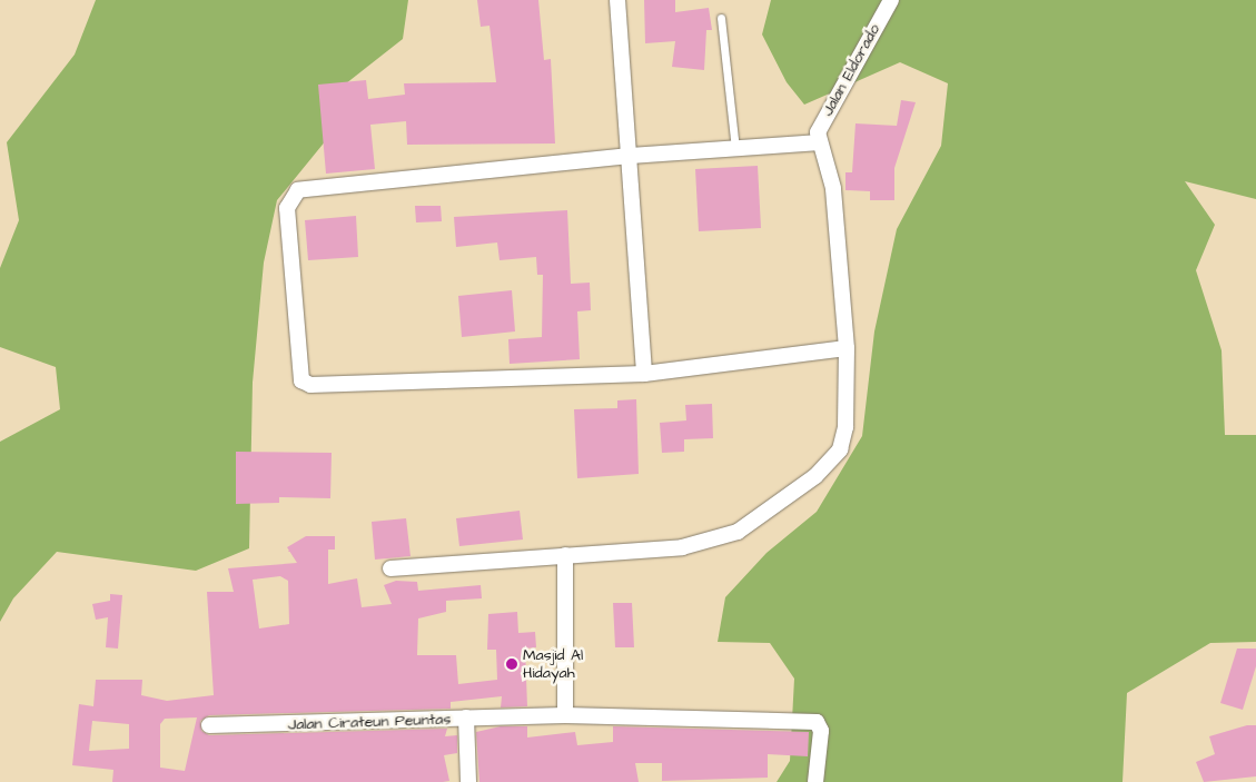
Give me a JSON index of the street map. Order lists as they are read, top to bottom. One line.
{"streets":{"street":["Jalan Eldorado","Jalan Cirateun Peuntas"]},"places":["Masjid Al Hidayah"]}
